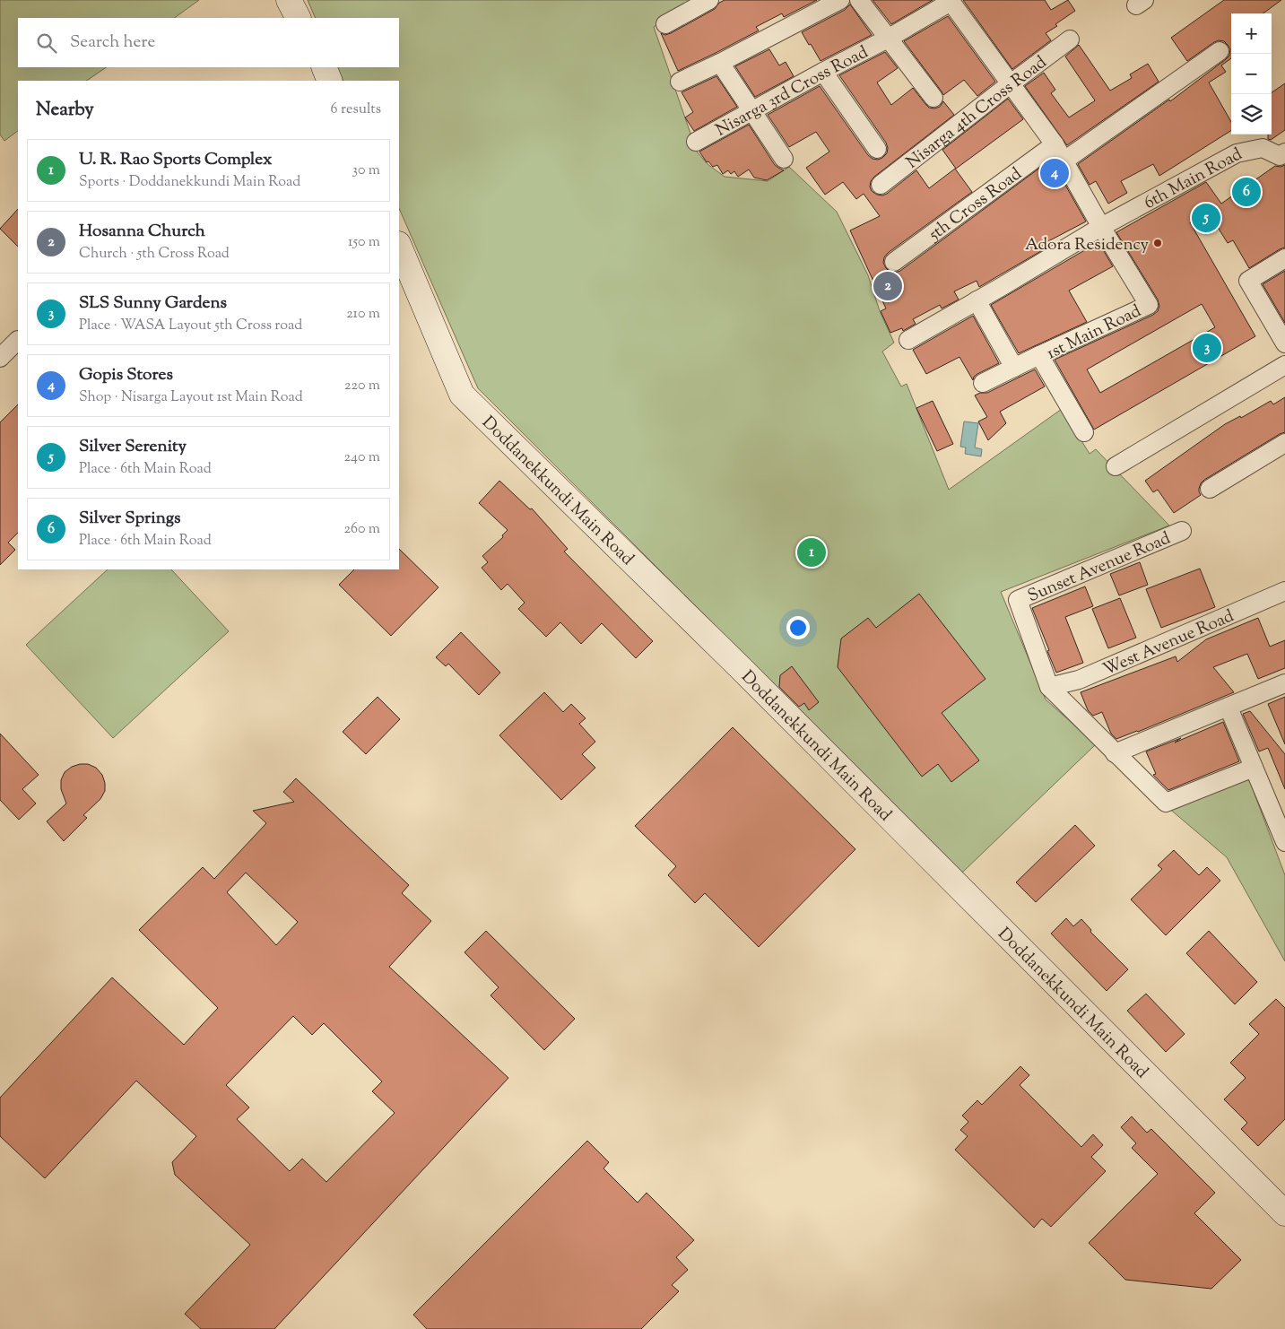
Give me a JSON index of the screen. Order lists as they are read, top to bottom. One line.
{"streets":{"street":["Nisarga 3rd Cross Road","Nisarga 4th Cross Road","6th Main Road","5th Cross Road","1st Main Road","Doddanekkundi Main Road","Sunset Avenue Road","West Avenue Road"]},"crossings":[["6th Main Road","1st Main Road"],["Sunset Avenue Road","West Avenue Road"]],"places":["Adora Residency"],"page":{"map_buttons":["+","−"],"search":"Search here","heading":["Nearby","6 results"],"list":[{"mark":"1","name":"U. R. Rao Sports Complex","note":"Sports · Doddanekkundi Main Road","value":"30 m"},{"mark":"2","name":"Hosanna Church","note":"Church · 5th Cross Road","value":"150 m"},{"mark":"3","name":"SLS Sunny Gardens","note":"Place · WASA Layout 5th Cross road","value":"210 m"},{"mark":"4","name":"Gopis Stores","note":"Shop · Nisarga Layout 1st Main Road","value":"220 m"},{"mark":"5","name":"Silver Serenity","note":"Place · 6th Main Road","value":"240 m"},{"mark":"6","name":"Silver Springs","note":"Place · 6th Main Road","value":"260 m"}],"pins":["4","6","5","2","3","1"]}}
